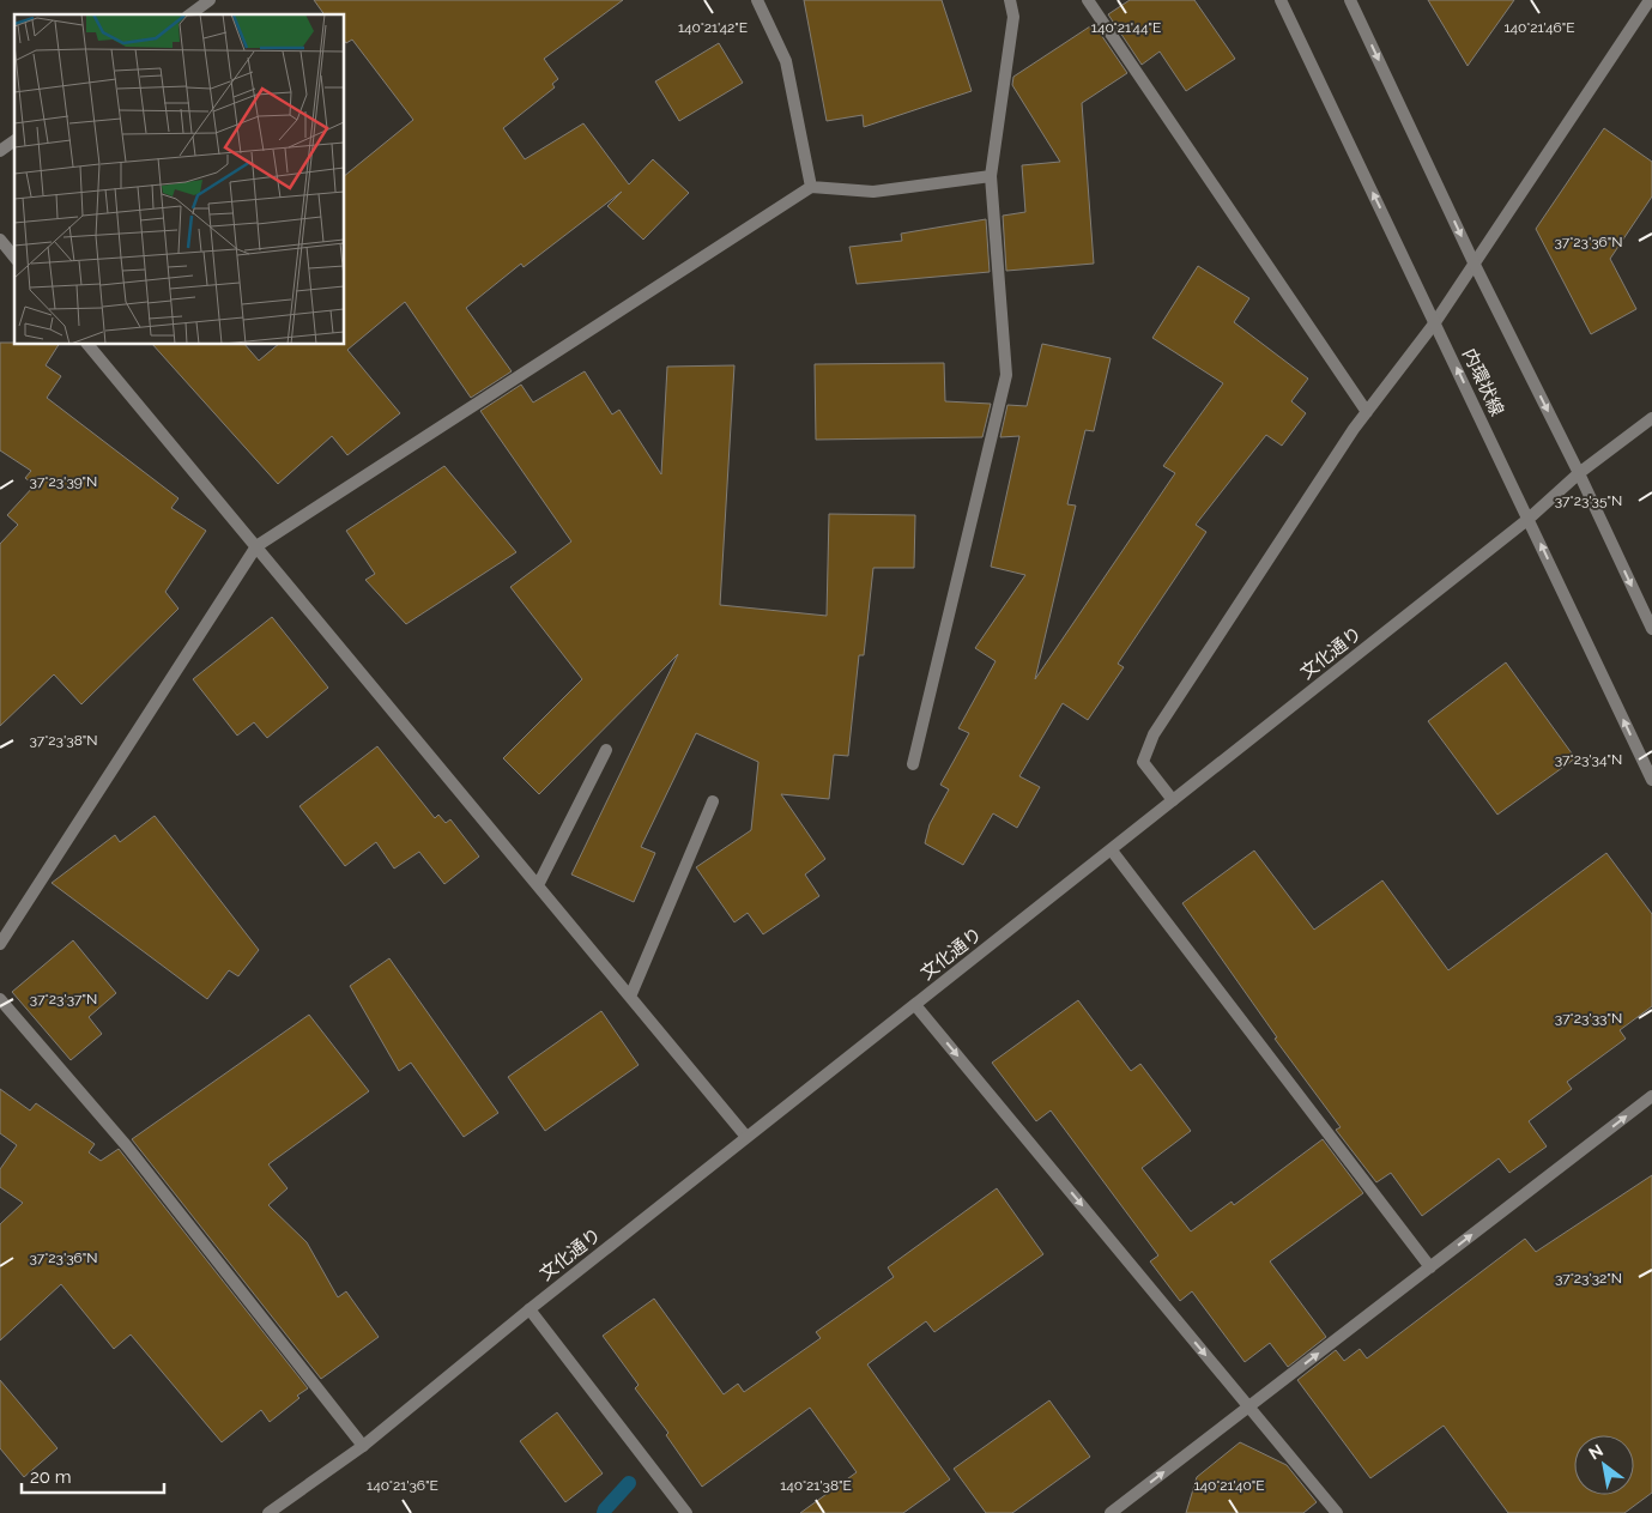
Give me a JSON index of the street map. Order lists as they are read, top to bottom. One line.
{"streets":{"street":["内環状線","文化通り"]},"crossings":[["内環状線","文化通り"]],"scale_bar":"20 m","north":"top left","coordinates":["140°21'42\"E","140°21'44\"E","140°21'46\"E","37°23'36\"N","37°23'39\"N","37°23'35\"N","37°23'38\"N","37°23'34\"N","37°23'37\"N","37°23'33\"N","37°23'32\"N","140°21'36\"E","140°21'38\"E","140°21'40\"E"]}
